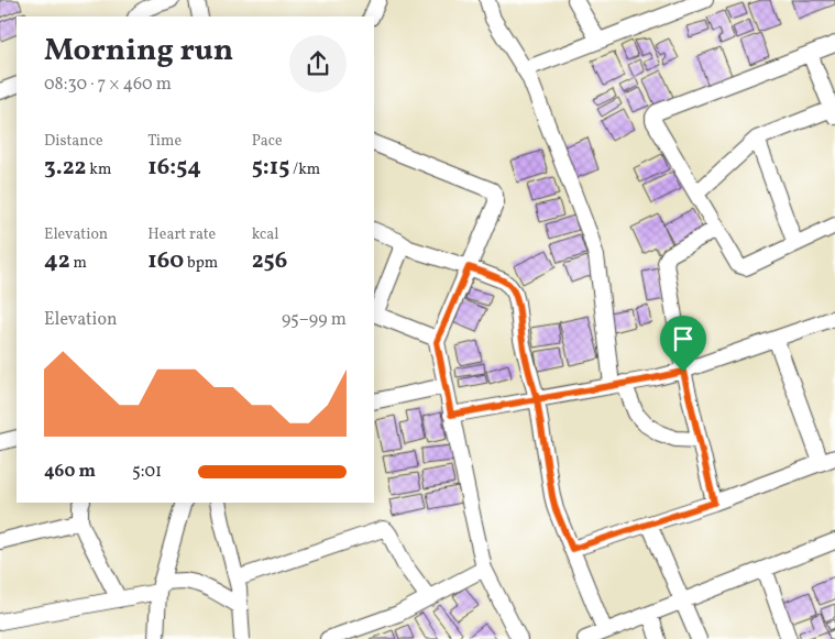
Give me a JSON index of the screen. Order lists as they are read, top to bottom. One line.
{"page":{"heading":["Morning run","08:30 · 7 × 460 m"],"stats":[["Distance","3.22 km"],["Time","16:54"],["Pace","5:15 /km"],["Elevation","42 m"],["Heart rate","160 bpm"],["kcal","256"]],"chart":["Elevation","95–99 m"],"list":[{"name":"460 m","note":"5:01"}]}}
